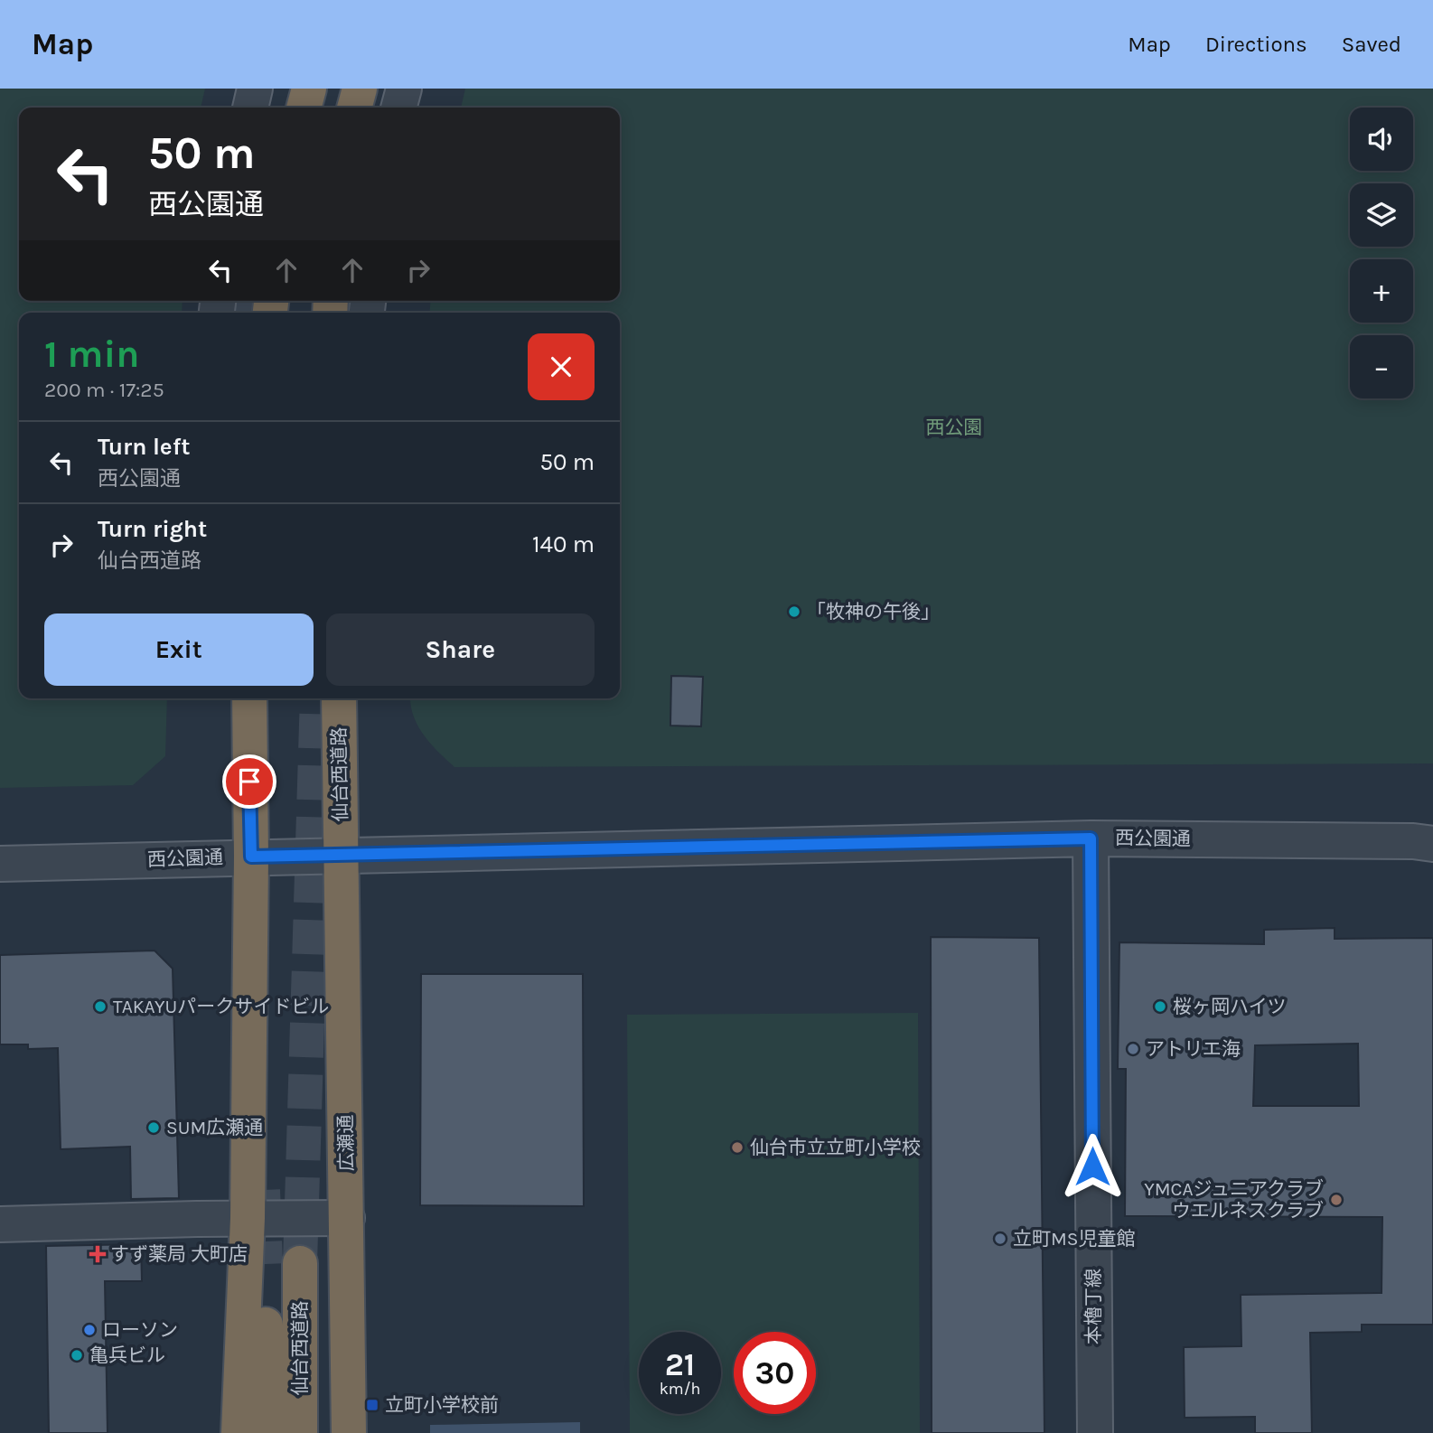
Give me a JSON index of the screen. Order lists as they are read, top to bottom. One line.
{"streets":{"highway":["仙台西道路","広瀬通"],"street":["西公園通","本櫓丁線"]},"crossings":[["仙台西道路","西公園通"],["仙台西道路","広瀬通"],["西公園通","広瀬通"],["西公園通","本櫓丁線"]],"parks":["西公園"],"places":{"other":["「牧神の午後」","TAKAYUパークサイドビル","桜ヶ岡ハイツ","アトリエ海","SUM広瀬通","仙台市立立町小学校","YMCAジュニアクラブ ウエルネスクラブ","立町MS児童館","ローソン","亀兵ビル"],"health":["すず薬局 大町店"],"transit":["立町小学校前"]},"page":{"header":"Map","nav":["Map","Directions","Saved"],"map_buttons":["+","−"],"turn":["50 m","西公園通"],"heading":["1 min","200 m · 17:25"],"list":[{"name":"Turn left","note":"西公園通","value":"50 m"},{"name":"Turn right","note":"仙台西道路","value":"140 m"}],"buttons":["Exit","Share"],"speed":"21 km/h","limit":"30"}}
